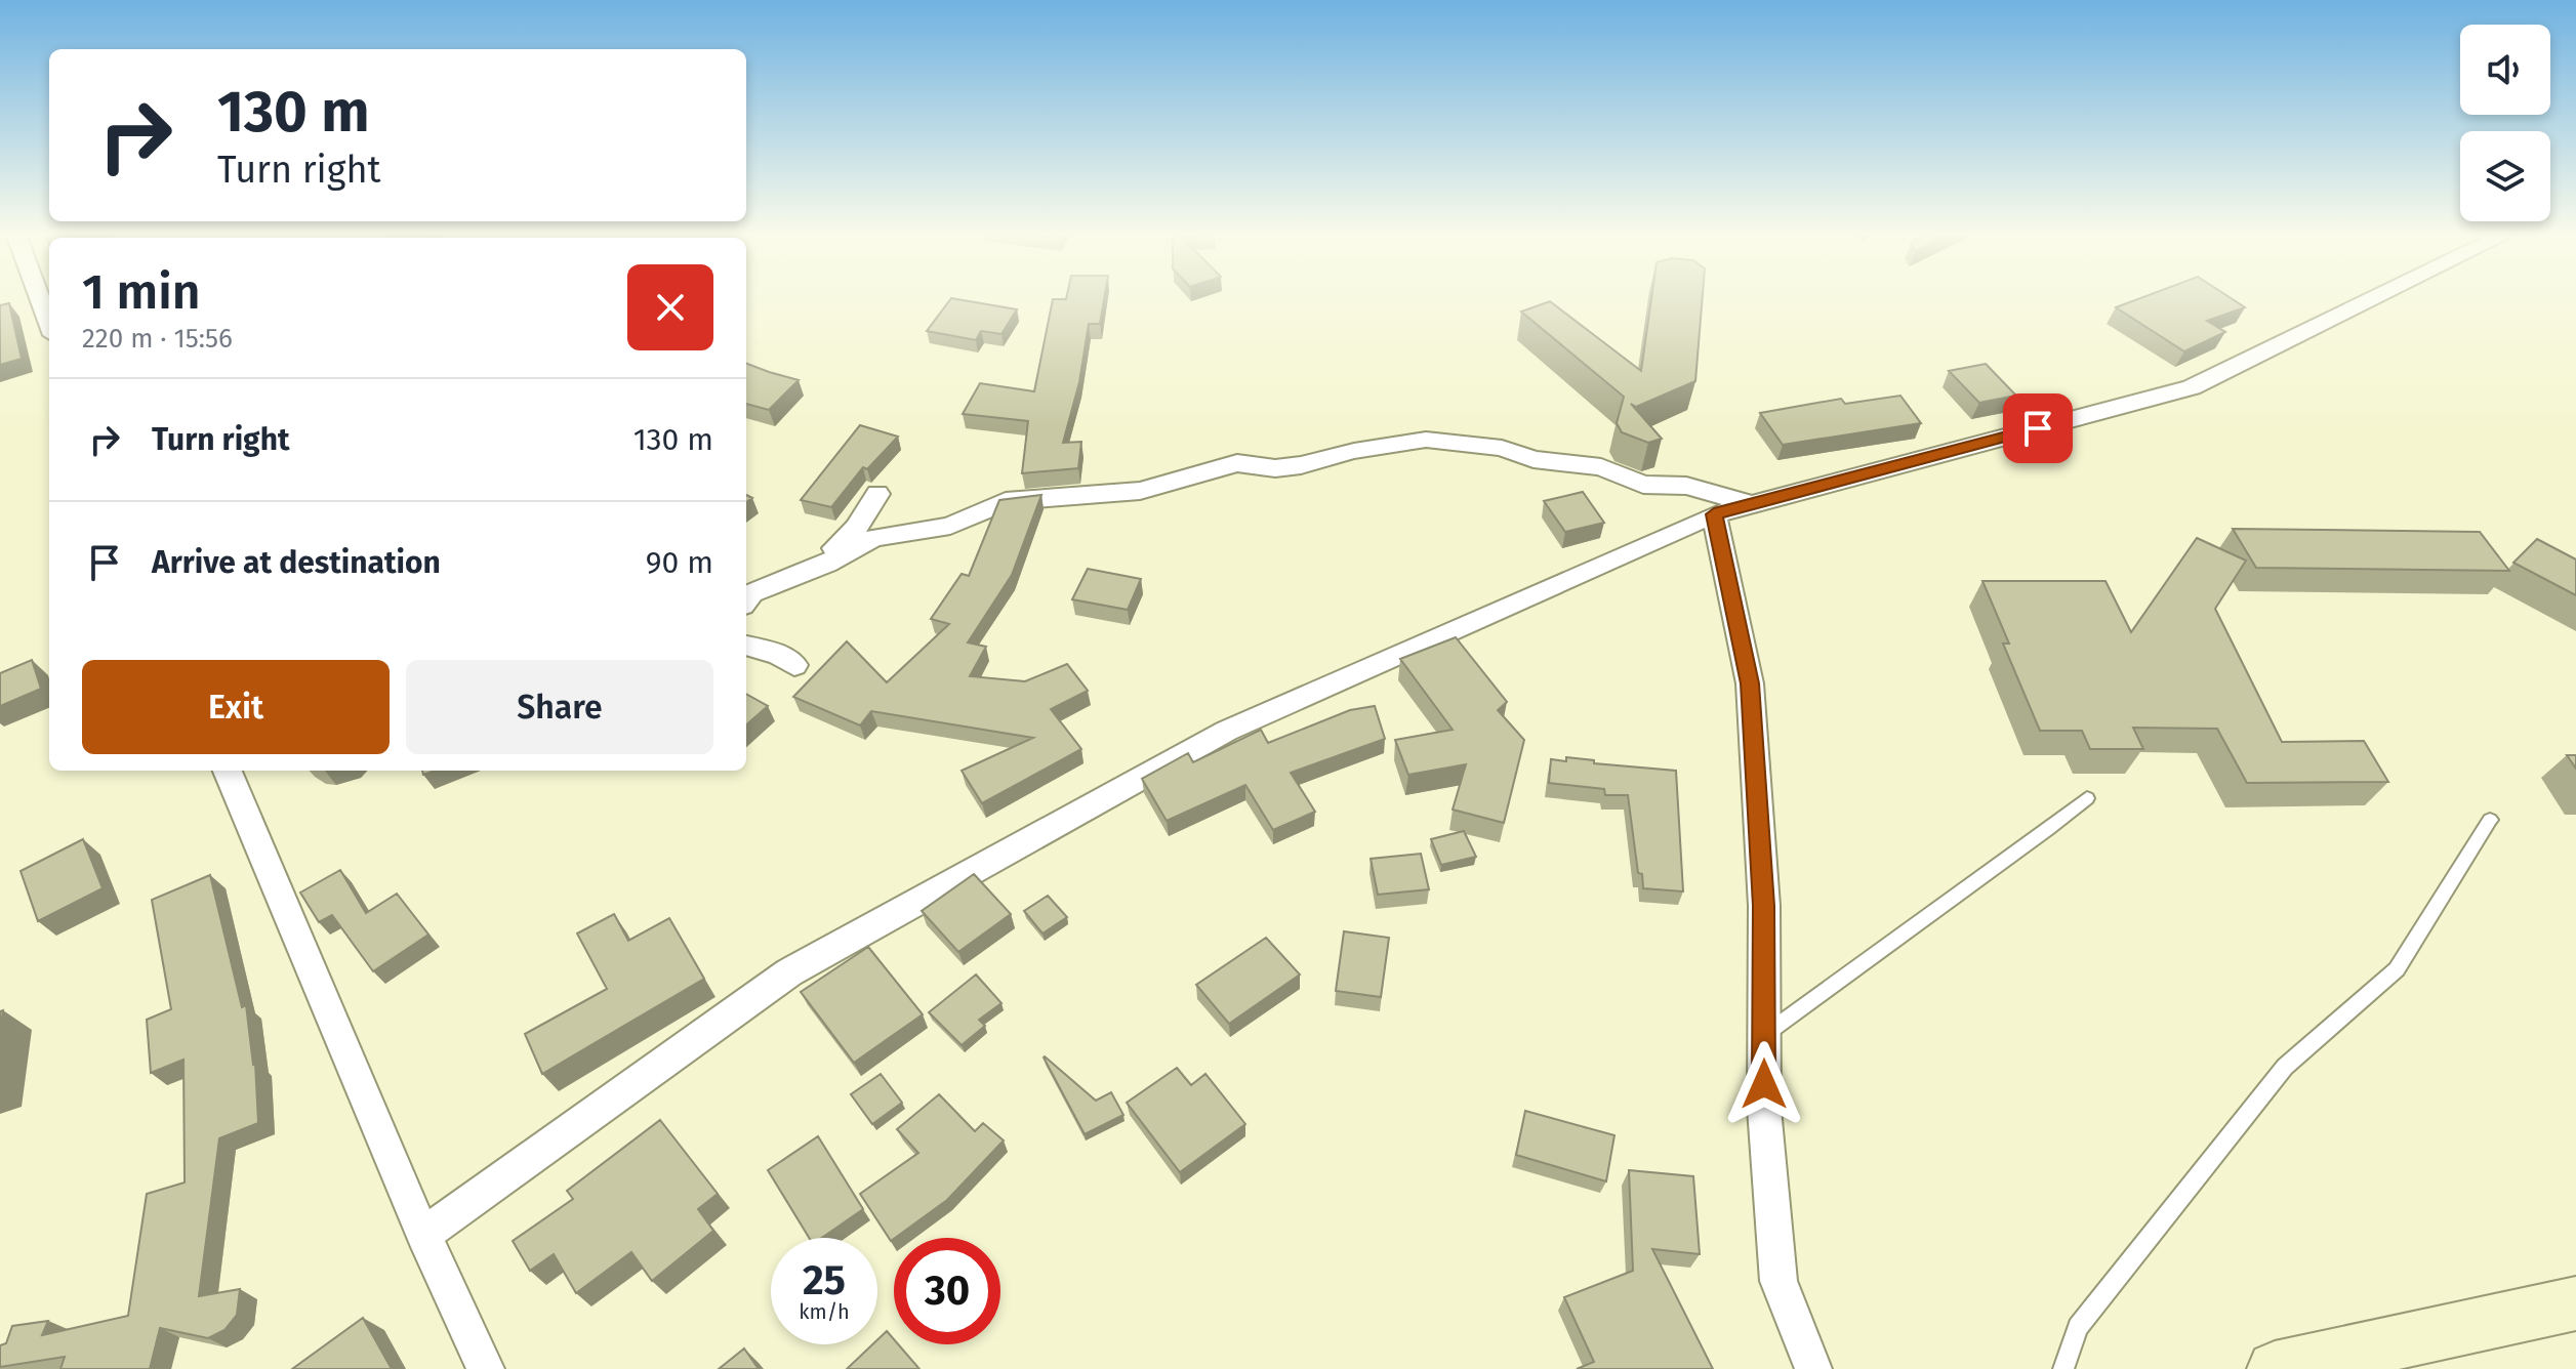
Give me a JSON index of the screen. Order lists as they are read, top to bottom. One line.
{"page":{"turn":["130 m","Turn right"],"heading":["1 min","220 m · 15:56"],"list":[{"name":"Turn right","value":"130 m"},{"name":"Arrive at destination","value":"90 m"}],"buttons":["Exit","Share"],"speed":"25 km/h","limit":"30"}}
